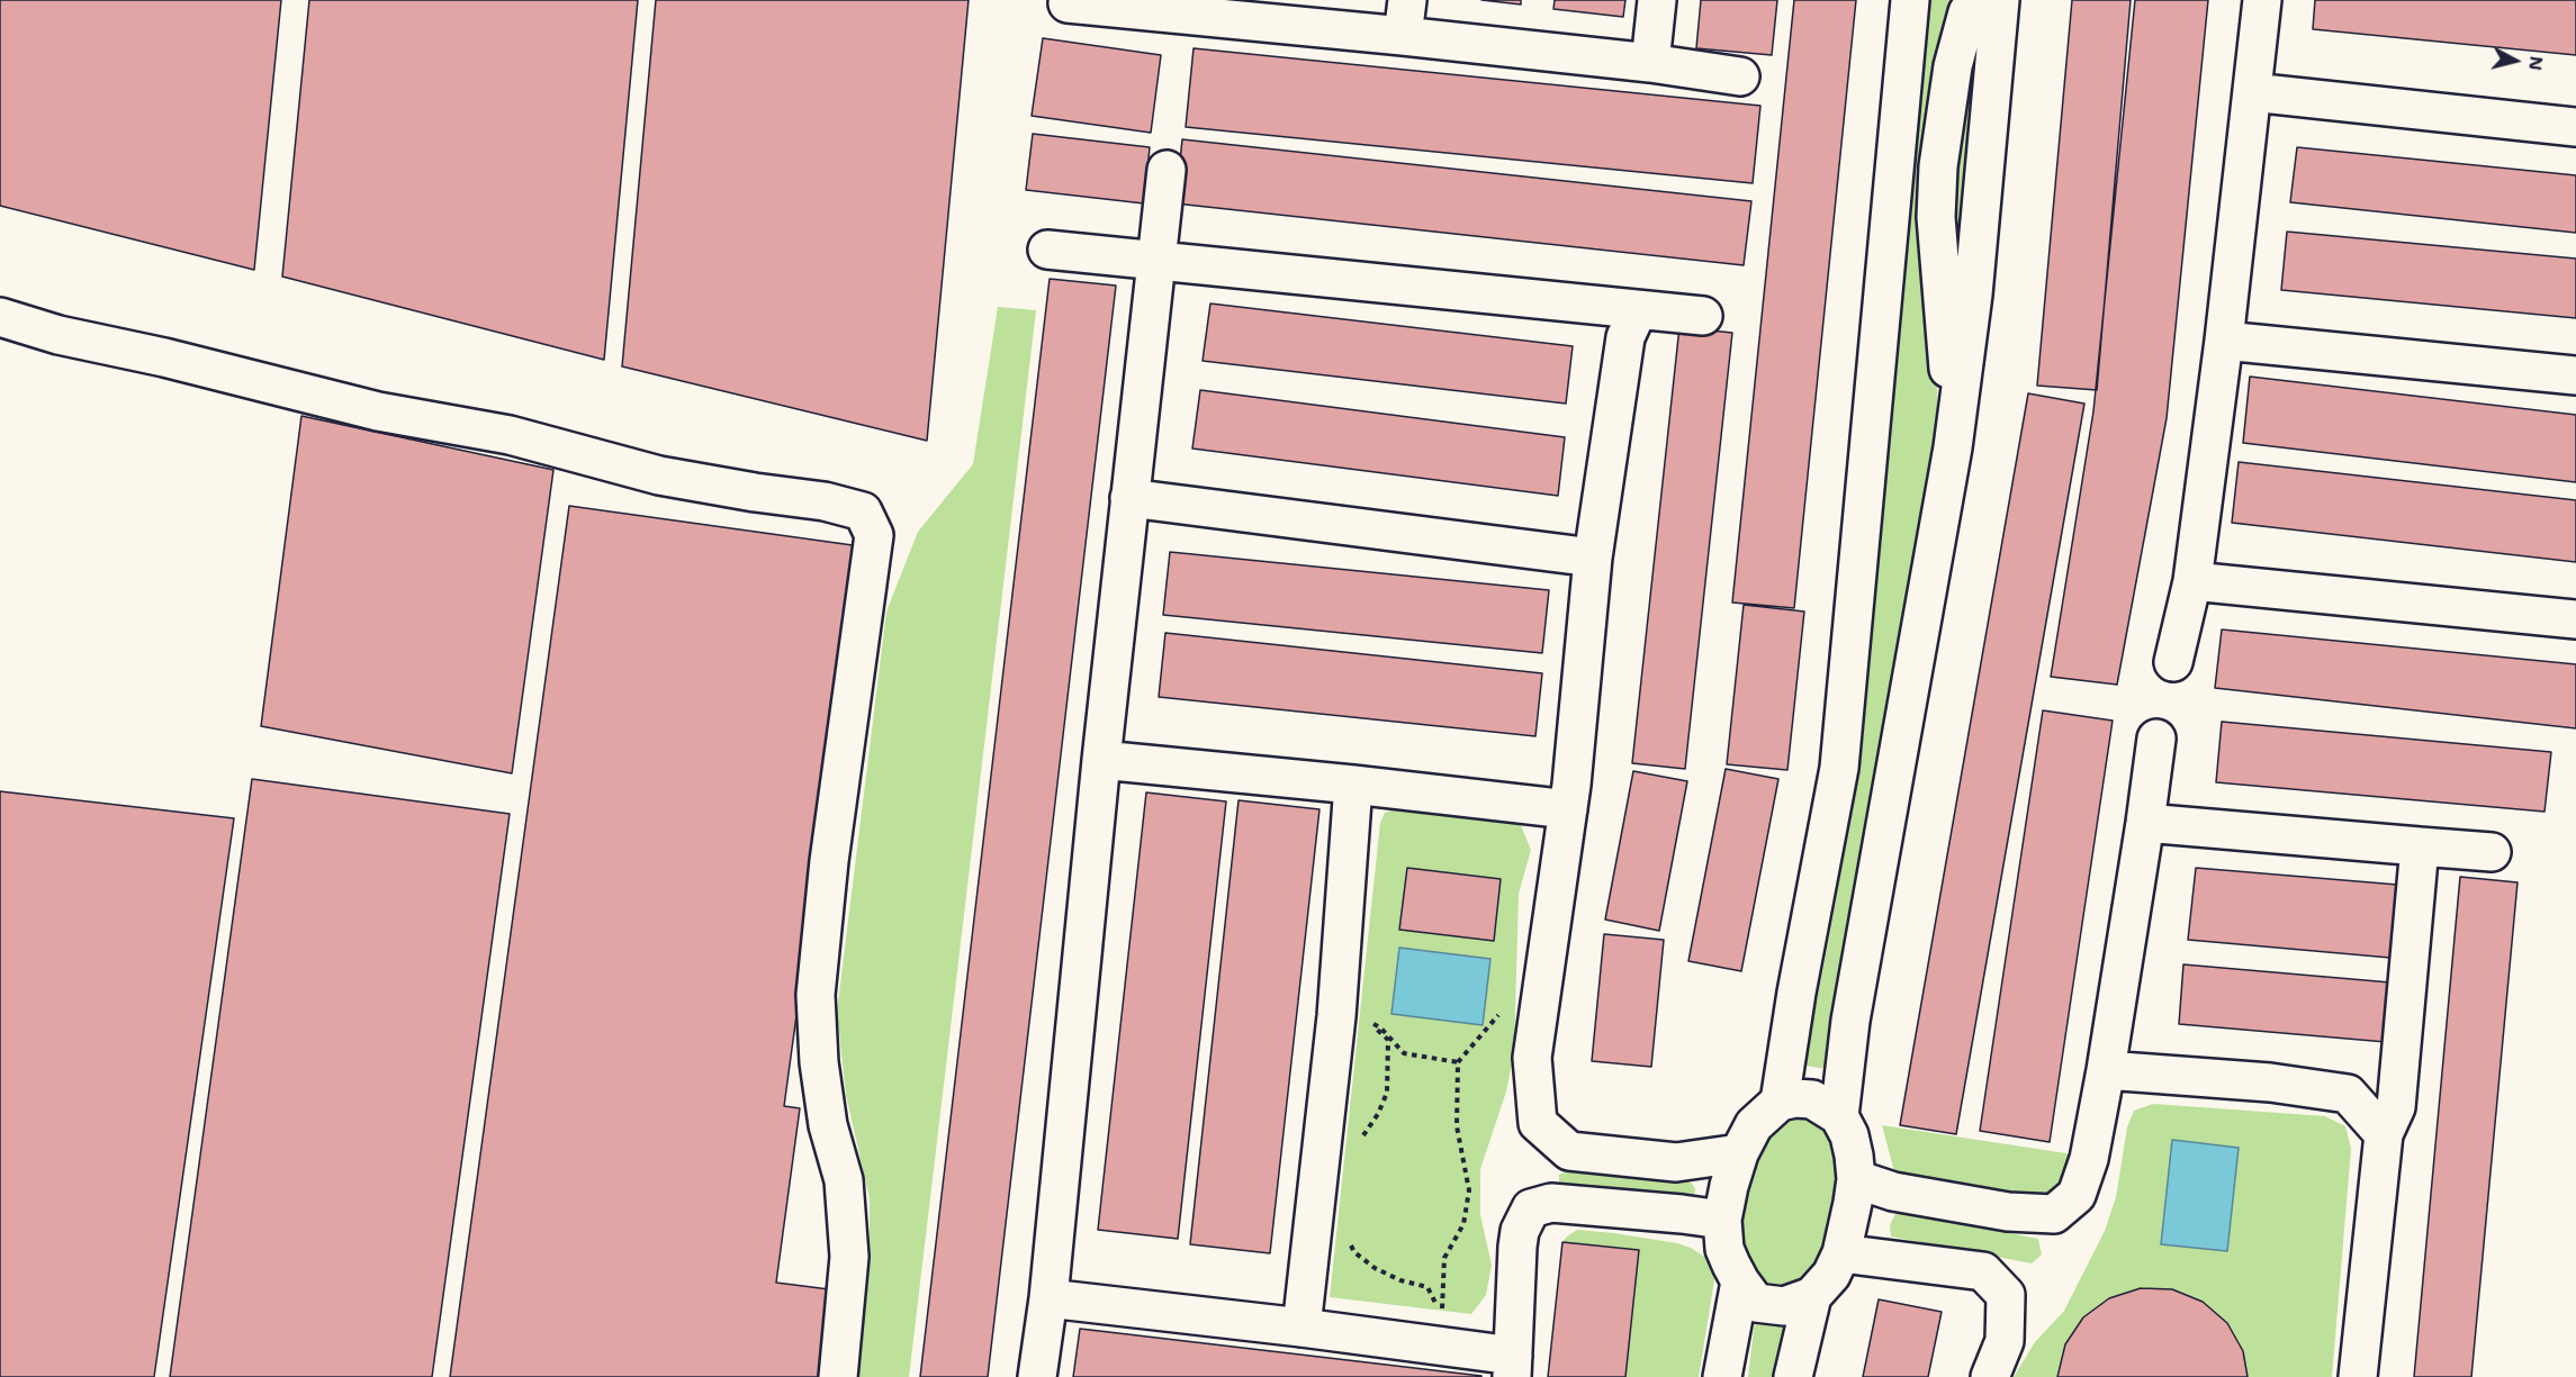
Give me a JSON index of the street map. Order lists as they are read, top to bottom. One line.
{"north":"right"}
